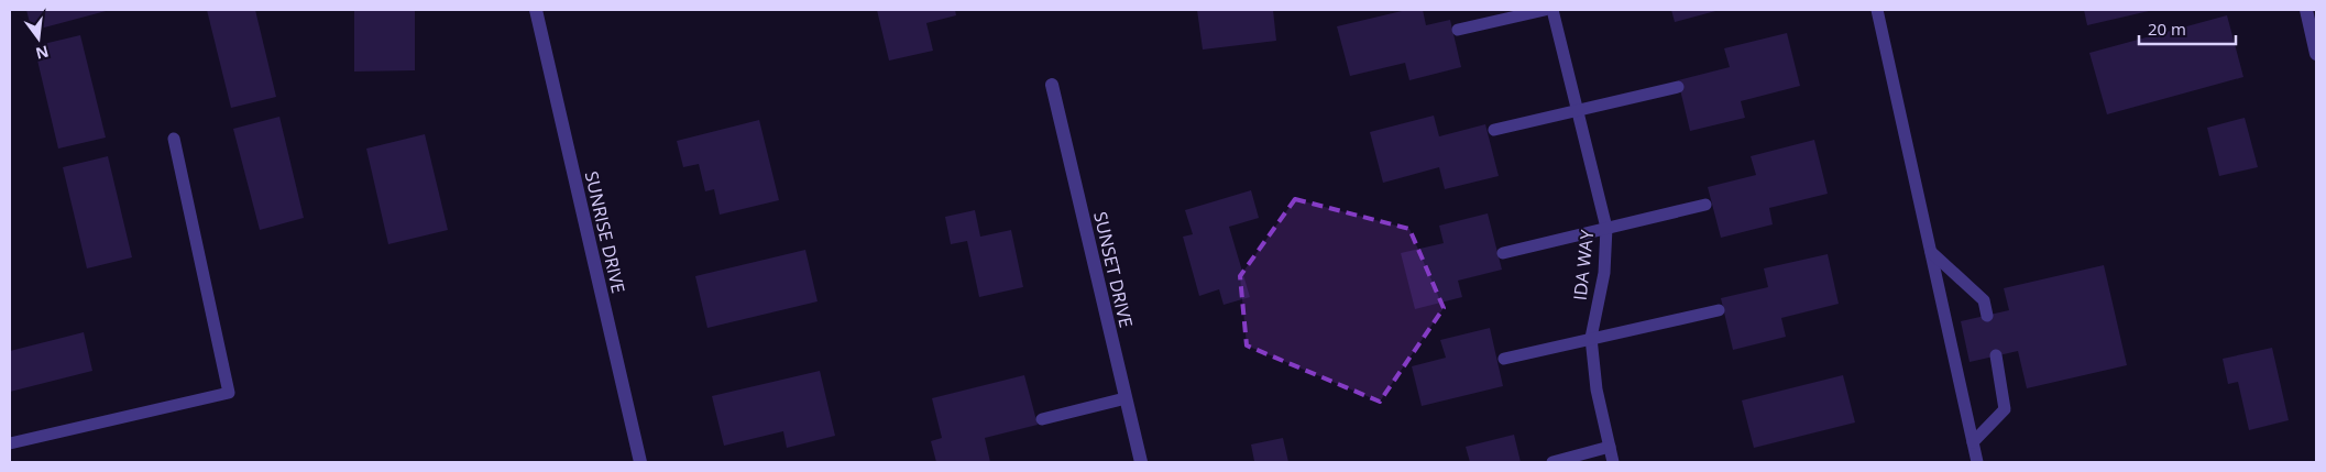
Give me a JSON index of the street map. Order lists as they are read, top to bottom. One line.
{"streets":{"street":["SUNRISE DRIVE","SUNSET DRIVE"],"lane":["IDA WAY"]},"scale_bar":"20 m","north":"bottom"}
